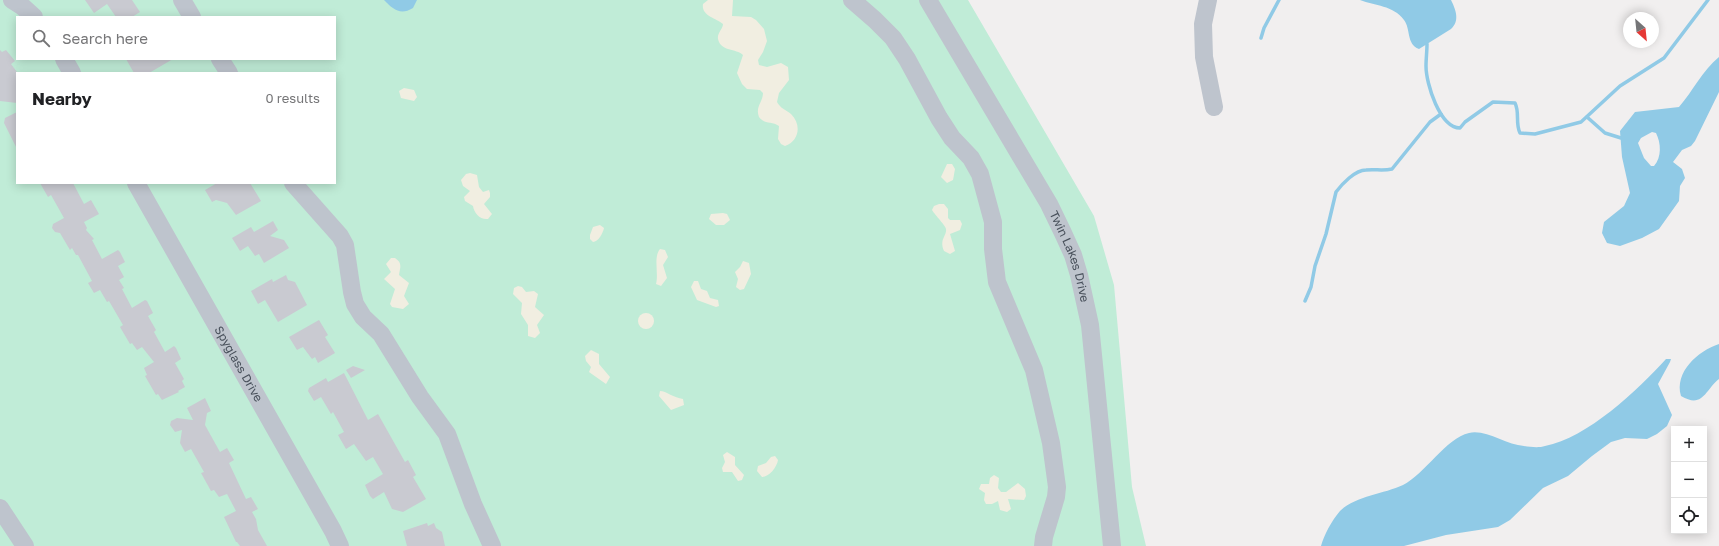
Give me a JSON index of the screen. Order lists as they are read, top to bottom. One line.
{"streets":{"street":["Twin Lakes Drive","Spyglass Drive"]},"north":"bottom right","page":{"search":"Search here","heading":["Nearby","0 results"],"map_buttons":["+","−"]}}
